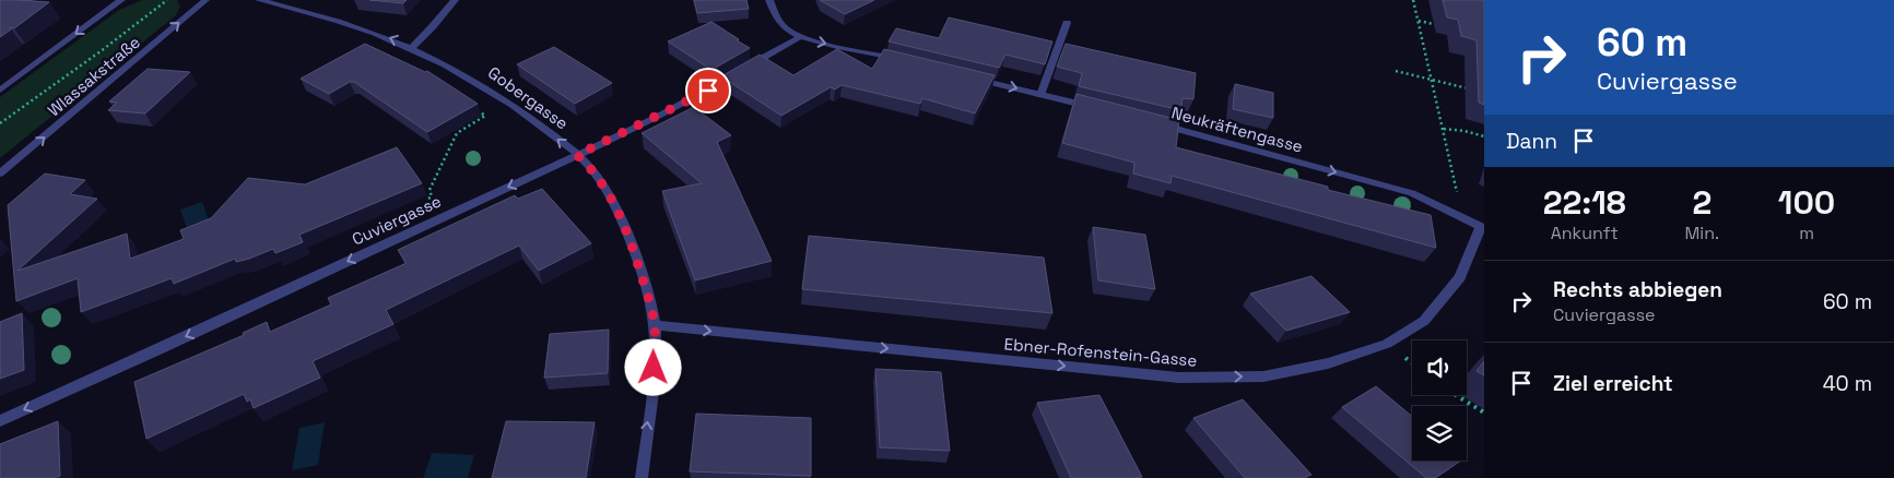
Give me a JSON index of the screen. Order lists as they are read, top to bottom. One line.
{"streets":{"street":["Wlassakstraße","Gobergasse","Neukräftengasse","Cuviergasse","Ebner-Rofenstein-Gasse"]},"crossings":[["Gobergasse","Cuviergasse"],["Gobergasse","Ebner-Rofenstein-Gasse"],["Neukräftengasse","Ebner-Rofenstein-Gasse"]],"one_way":["Gobergasse","Neukräftengasse","Cuviergasse","Ebner-Rofenstein-Gasse"],"page":{"turn":["60 m","Cuviergasse"],"then":"Dann","eta":["22:18","Ankunft","2","Min.","100","m"],"list":[{"name":"Rechts abbiegen","note":"Cuviergasse","value":"60 m"},{"name":"Ziel erreicht","value":"40 m"}]}}
